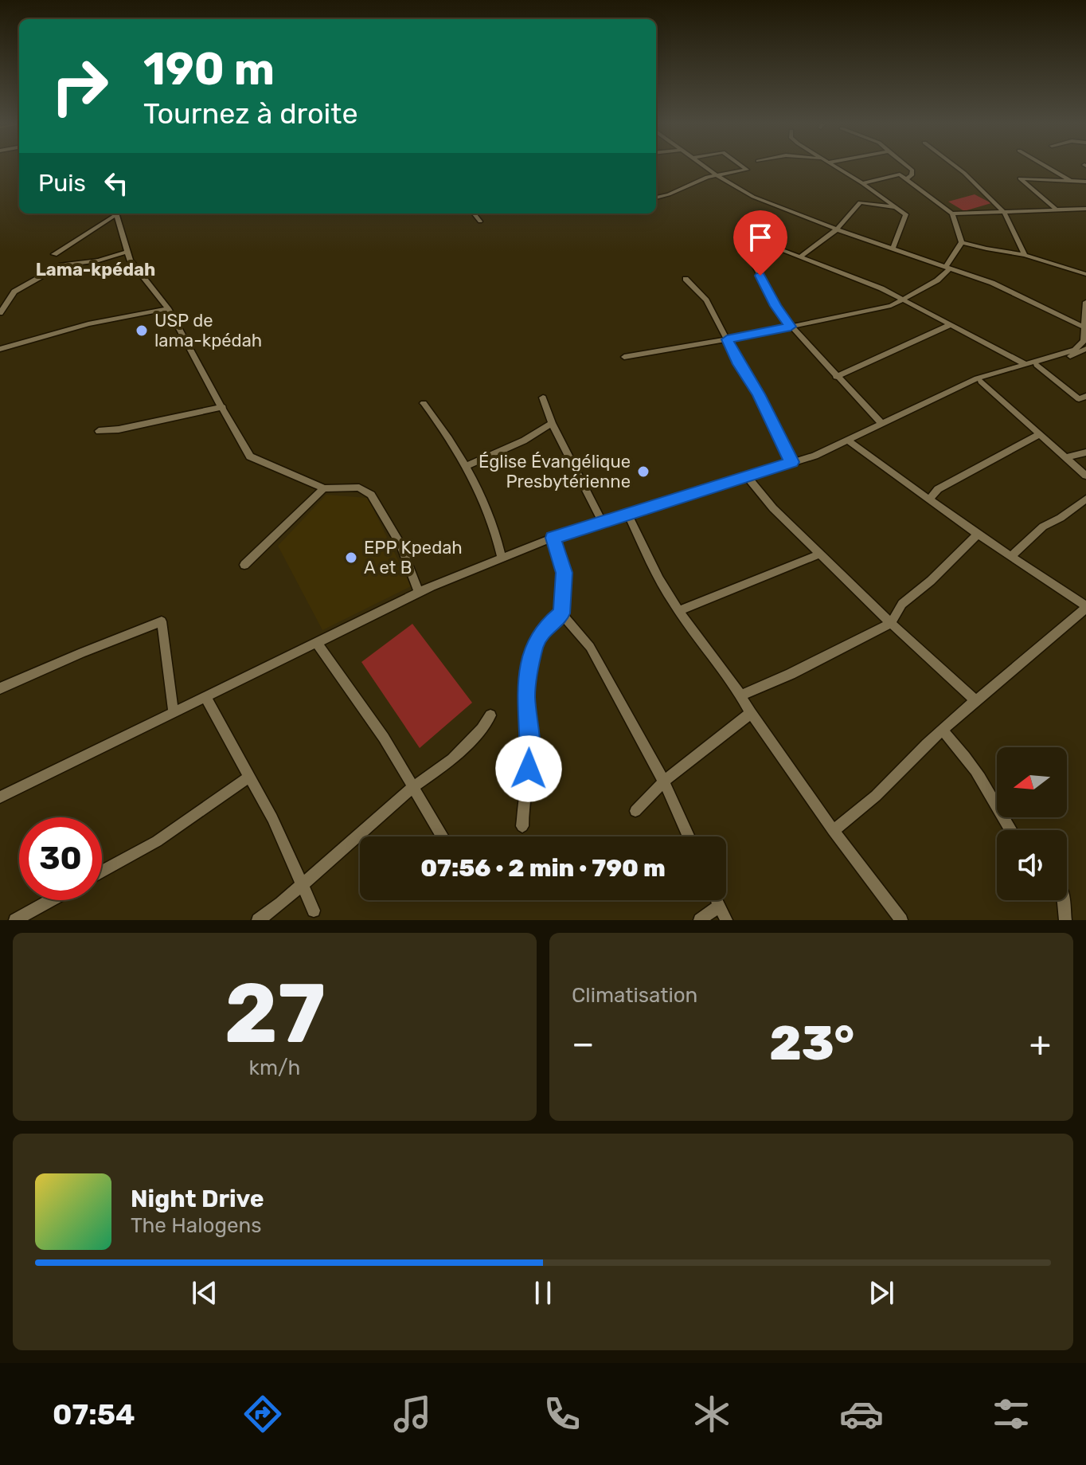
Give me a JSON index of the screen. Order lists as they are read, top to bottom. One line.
{"districts":["Lama-kpédah"],"places":["USP de lama-kpédah","Église Évangélique Presbytérienne","EPP Kpedah A et B"],"north":"left","page":{"turn":["190 m","Tournez à droite"],"then":"Puis","limit":"30","trip":"07:56 · 2 min · 790 m","tile":[["27","km/h"],"Climatisation"],"heat":["−","23°","+"],"song":["Night Drive","The Halogens"],"tabs":"07:54"}}
